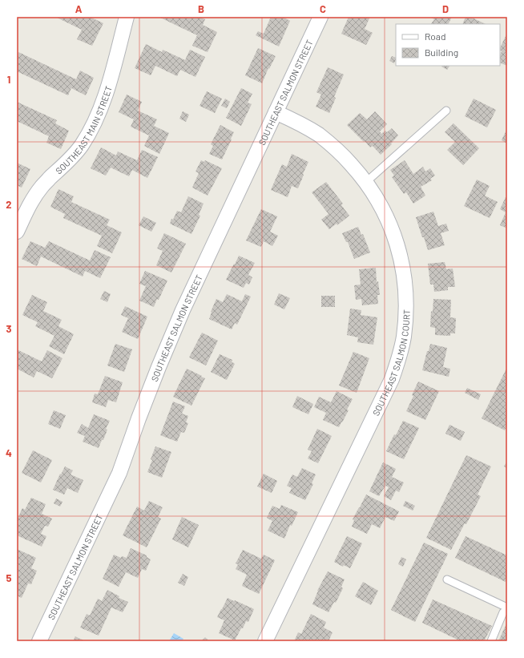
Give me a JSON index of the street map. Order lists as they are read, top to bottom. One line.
{"streets":{"street":["SOUTHEAST SALMON STREET","SOUTHEAST MAIN STREET","SOUTHEAST SALMON COURT"]},"crossings":[["SOUTHEAST SALMON STREET","SOUTHEAST SALMON COURT"]],"legend":["Road","Building"],"grid":{"columns":["A","B","C","D"],"rows":["1","2","3","4","5"]}}
